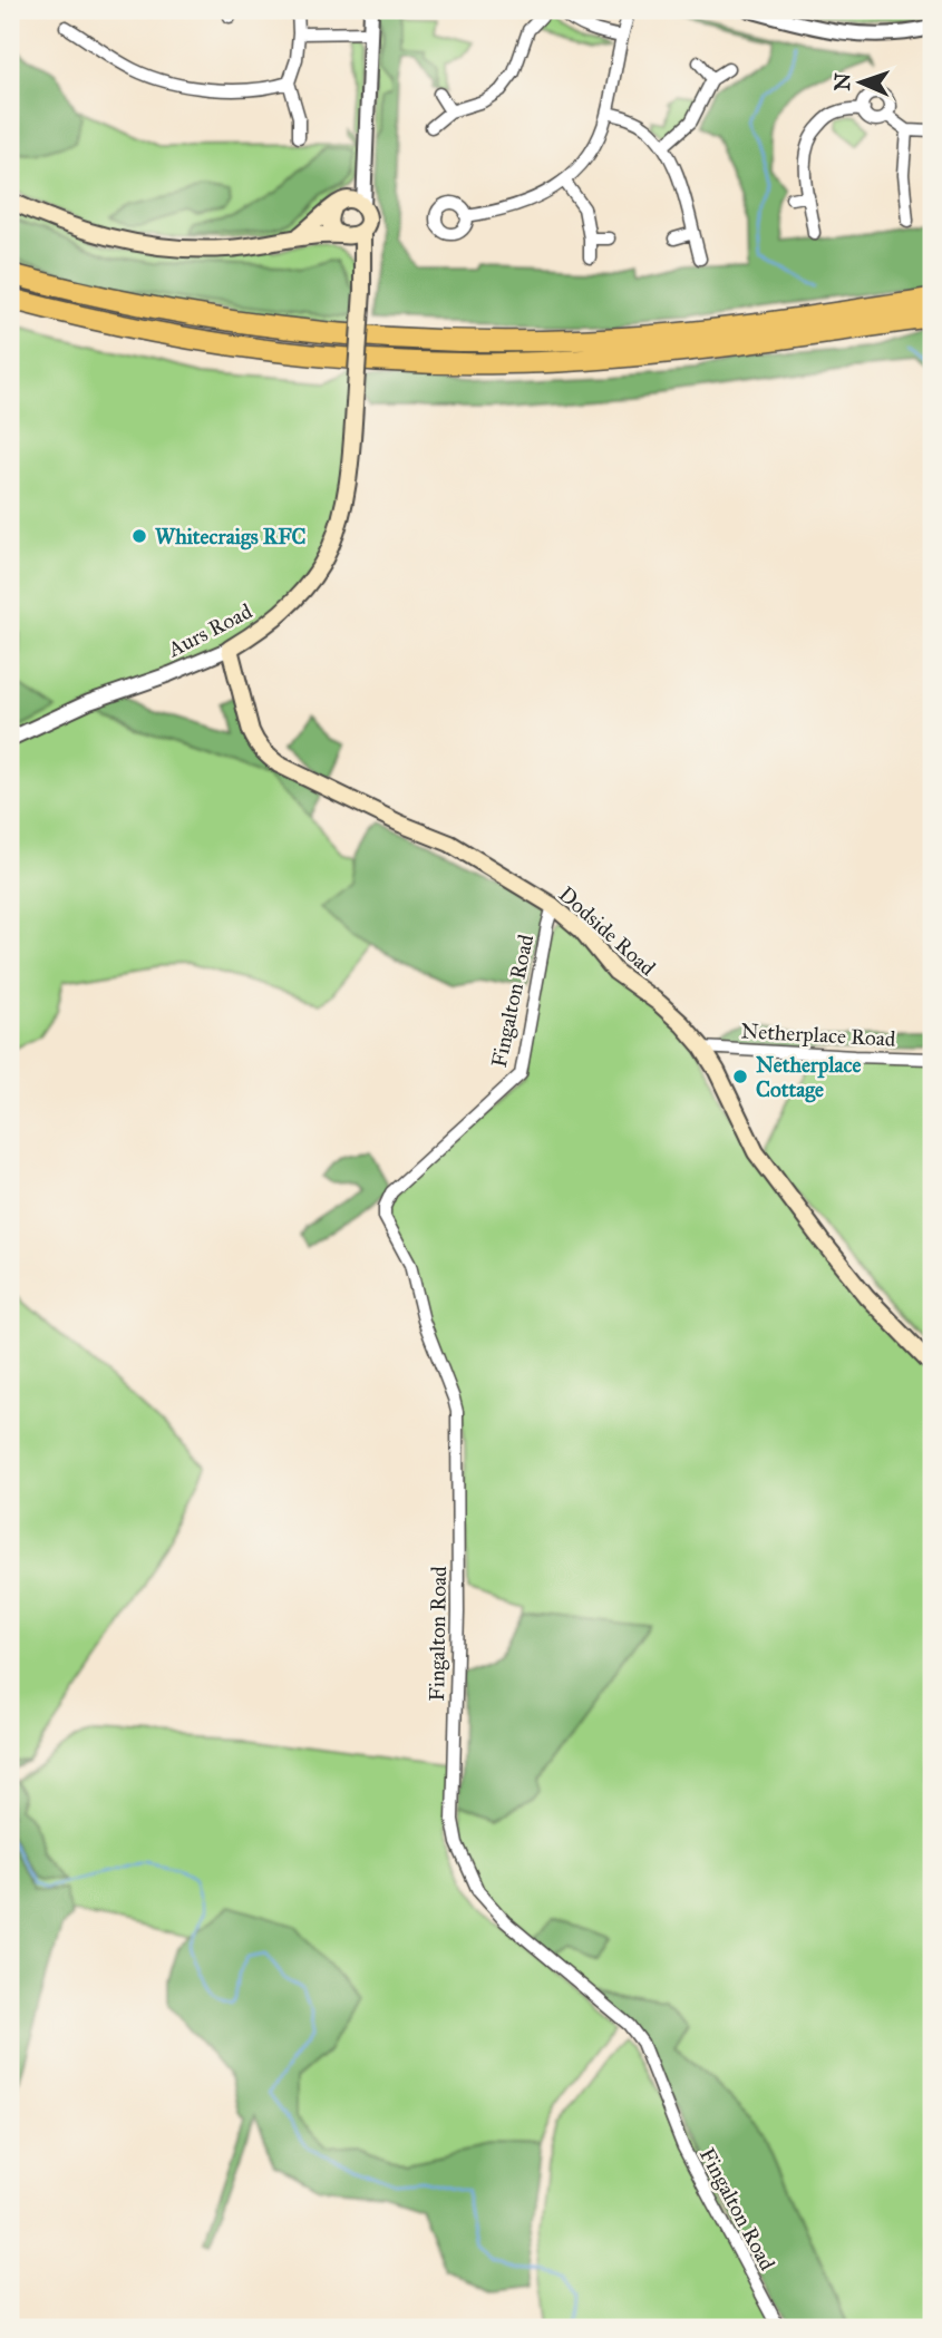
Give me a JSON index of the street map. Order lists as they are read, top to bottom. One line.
{"streets":{"main road":["Aurs Road","Dodside Road"],"street":["Fingalton Road","Netherplace Road"]},"crossings":[["Aurs Road","Dodside Road"],["Dodside Road","Fingalton Road"],["Dodside Road","Netherplace Road"]],"places":["Whitecraigs RFC","Netherplace Cottage"],"north":"left"}
